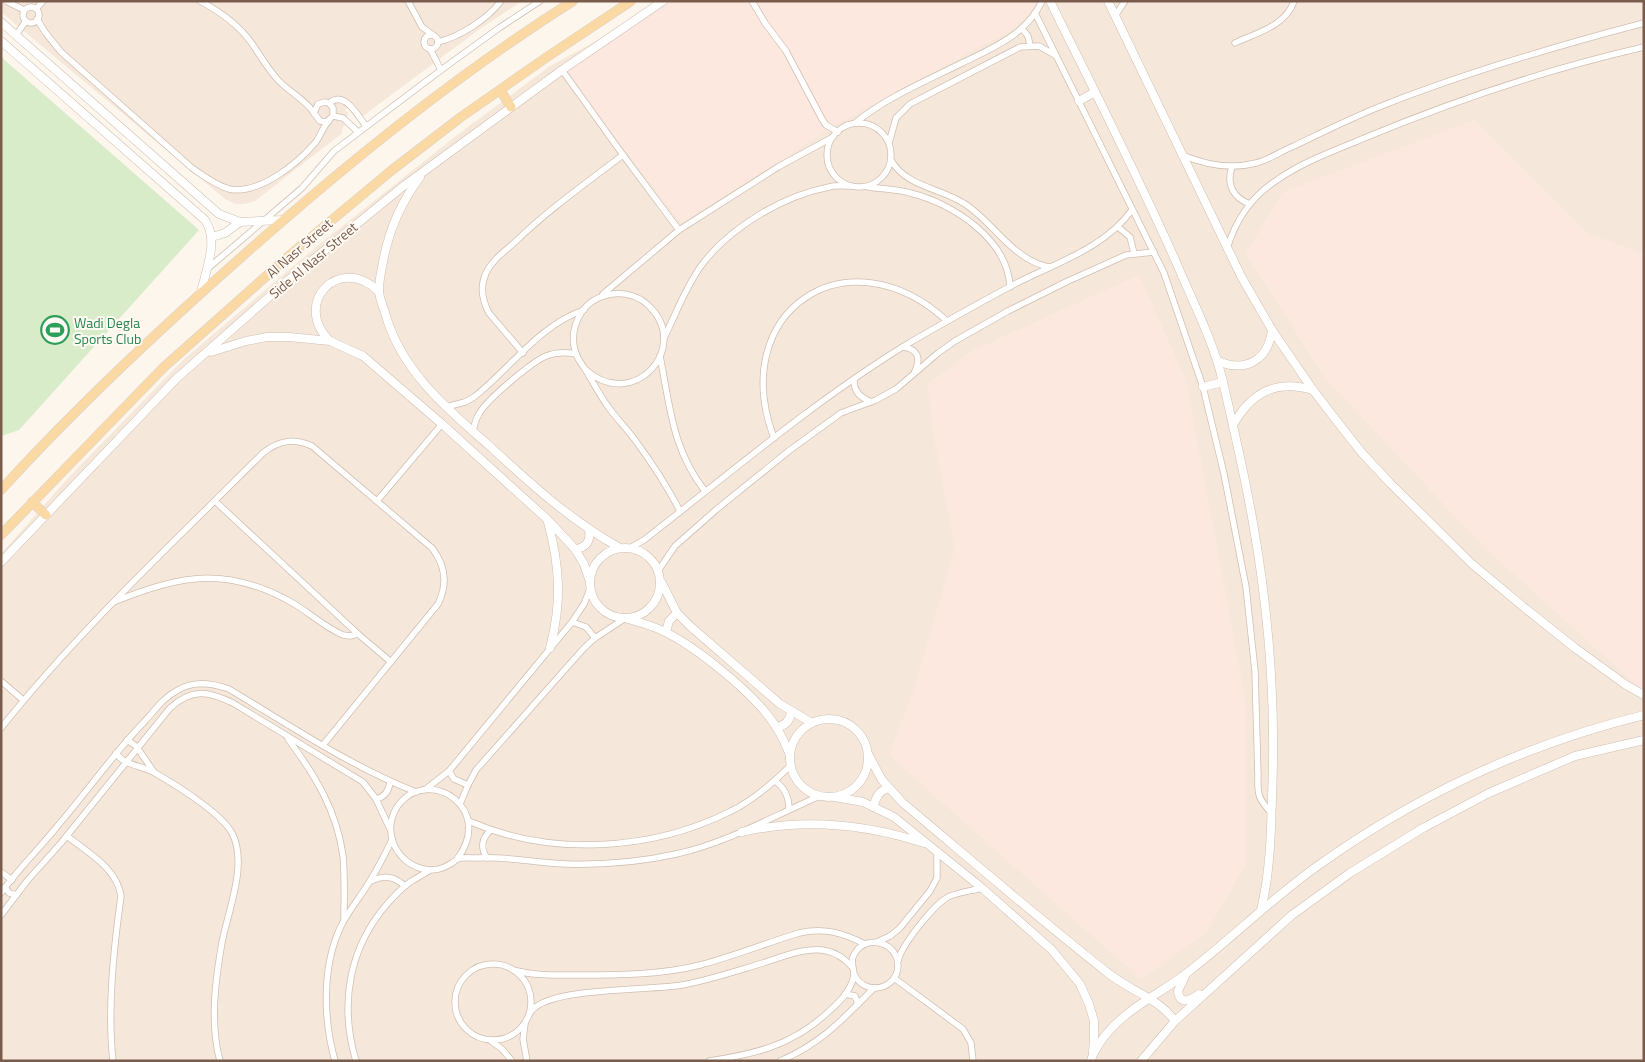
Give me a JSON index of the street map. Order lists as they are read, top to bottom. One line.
{"streets":{"main road":["Al Nasr Street"],"street":["Side Al Nasr Street"]},"places":{"sports":["Wadi Degla Sports Club"]}}
